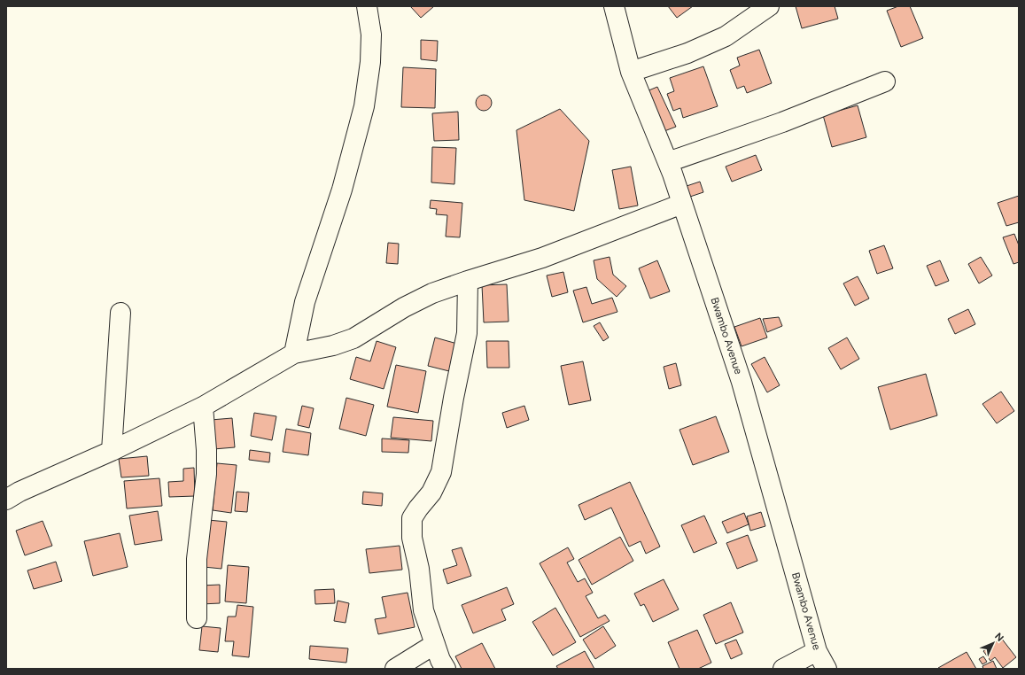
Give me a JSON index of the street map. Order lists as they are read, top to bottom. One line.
{"streets":{"street":["Bwambo Avenue"]},"north":"top right"}
